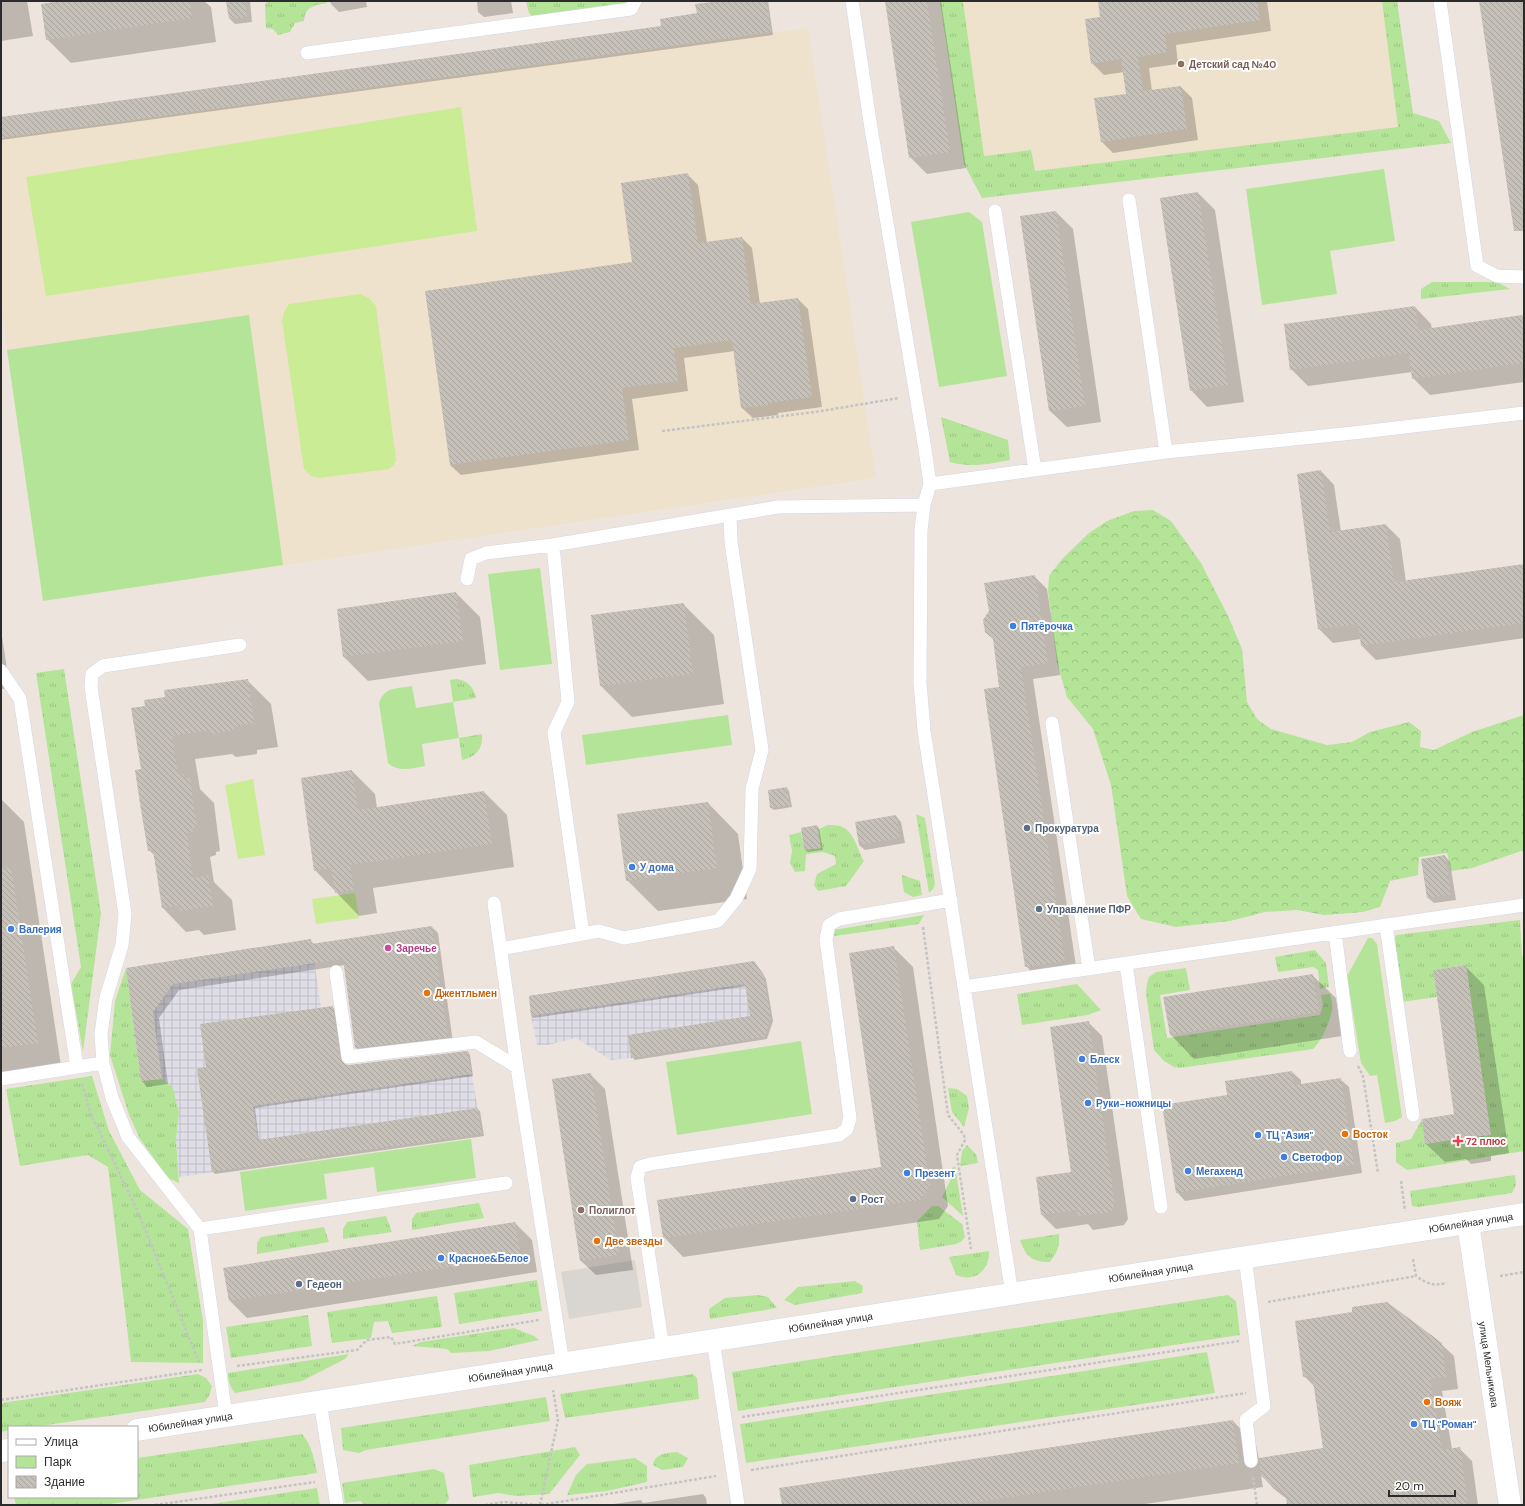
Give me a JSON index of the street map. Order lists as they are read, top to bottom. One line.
{"streets":{"main road":["Юбилейная улица","улица Мельникова"]},"crossings":[["Юбилейная улица","улица Мельникова"]],"places":{"other":["Детский сад №40","Пятёрочка","Прокуратура","У дома","Управление ПФР","Валерия","Заречье","Джентльмен","Блеск","Руки-ножницы","Восток","ТЦ \"Азия\"","Светофор","Мегахенд","Презент","Рост","Полиглот","Две звезды","Красное&Белое","Гедеон","Вояж","ТЦ \"Роман\""],"health":["72 плюс"]},"legend":["Улица","Парк","Здание"],"scale_bar":"20 m"}
